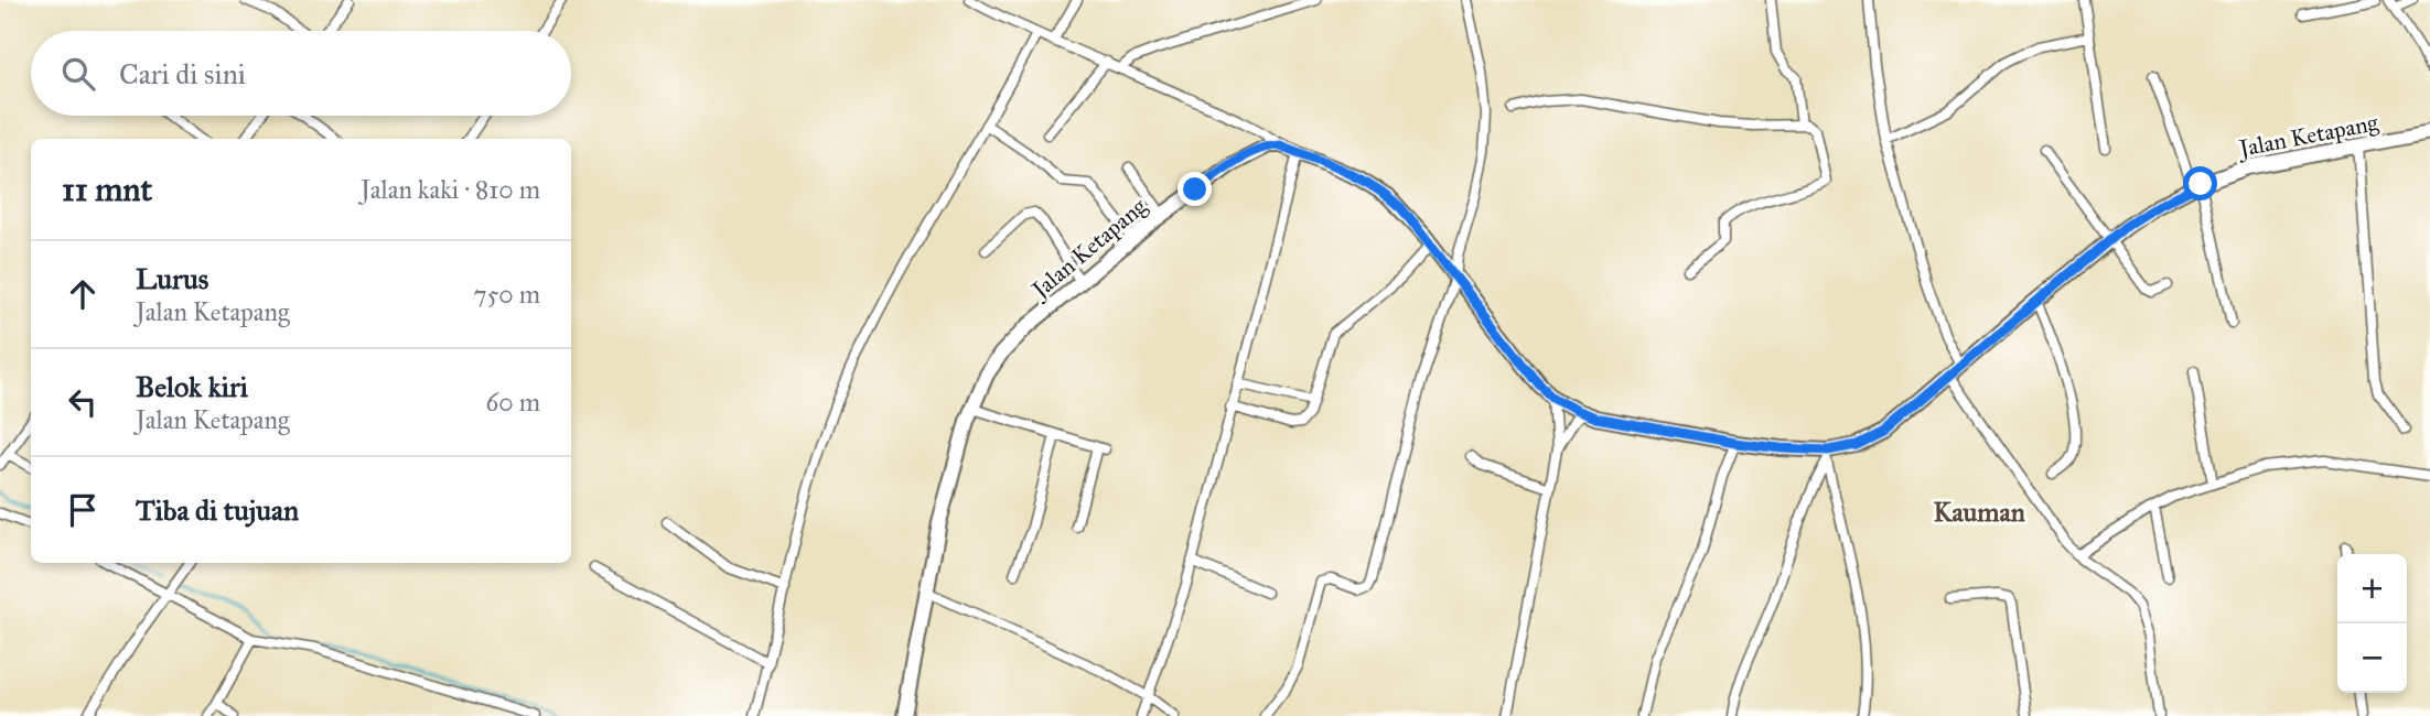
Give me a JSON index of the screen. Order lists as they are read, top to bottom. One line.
{"streets":{"main road":["Jalan Ketapang"]},"districts":["Kauman"],"page":{"search":"Cari di sini","heading":["11 mnt","Jalan kaki · 810 m"],"list":[["Lurus","Jalan Ketapang","750 m"],["Belok kiri","Jalan Ketapang","60 m"],"Tiba di tujuan"],"map_buttons":["+","−"]}}
